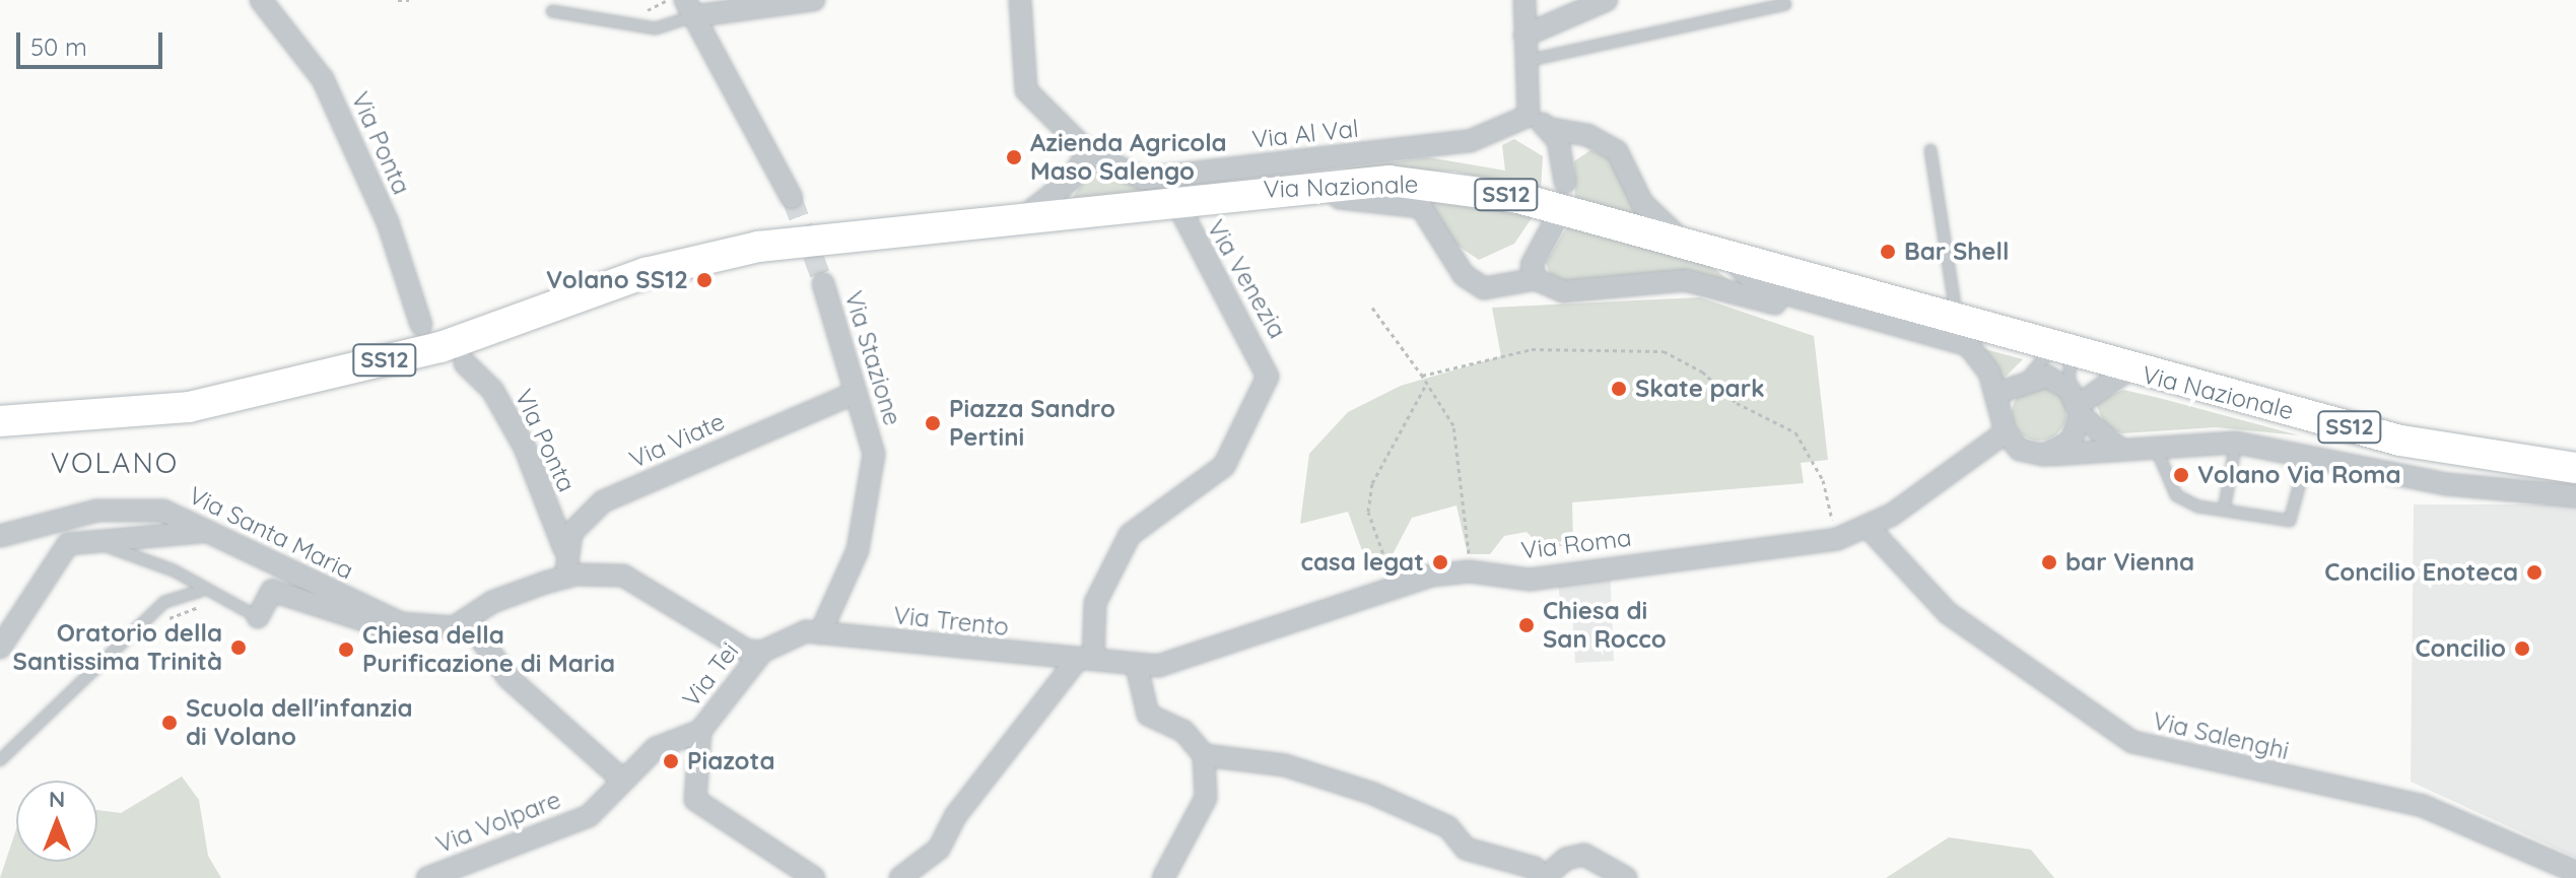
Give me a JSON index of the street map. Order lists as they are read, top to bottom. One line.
{"streets":{"main road":["Via Nazionale","SS12"],"street":["Via Al Val","Via Ponta","Via Venezia","Via Stazione","VIa Ponta","Via Viate","Via Santa Maria","Via Roma","Via Trento","Via Tei","Via Salenghi","Via Volpare"]},"crossings":[["Via Nazionale","Via Venezia"],["Via Venezia","Via Trento"],["Via Stazione","Via Viate"],["Via Stazione","Via Trento"],["VIa Ponta","Via Viate"],["Via Roma","Via Trento"],["Via Roma","Via Salenghi"],["Via Trento","Via Tei"],["Via Tei","Via Volpare"]],"districts":["VOLANO"],"places":["Azienda Agricola Maso Salengo","Bar Shell","Volano SS12","Skate park","Piazza Sandro Pertini","Volano Via Roma","casa legat","bar Vienna","Concilio Enoteca","Chiesa di San Rocco","Oratorio della Santissima Trinità","Concilio","Chiesa della Purificazione di Maria","Scuola dell'infanzia di Volano","Piazota"],"scale_bar":"50 m","north":"top"}
